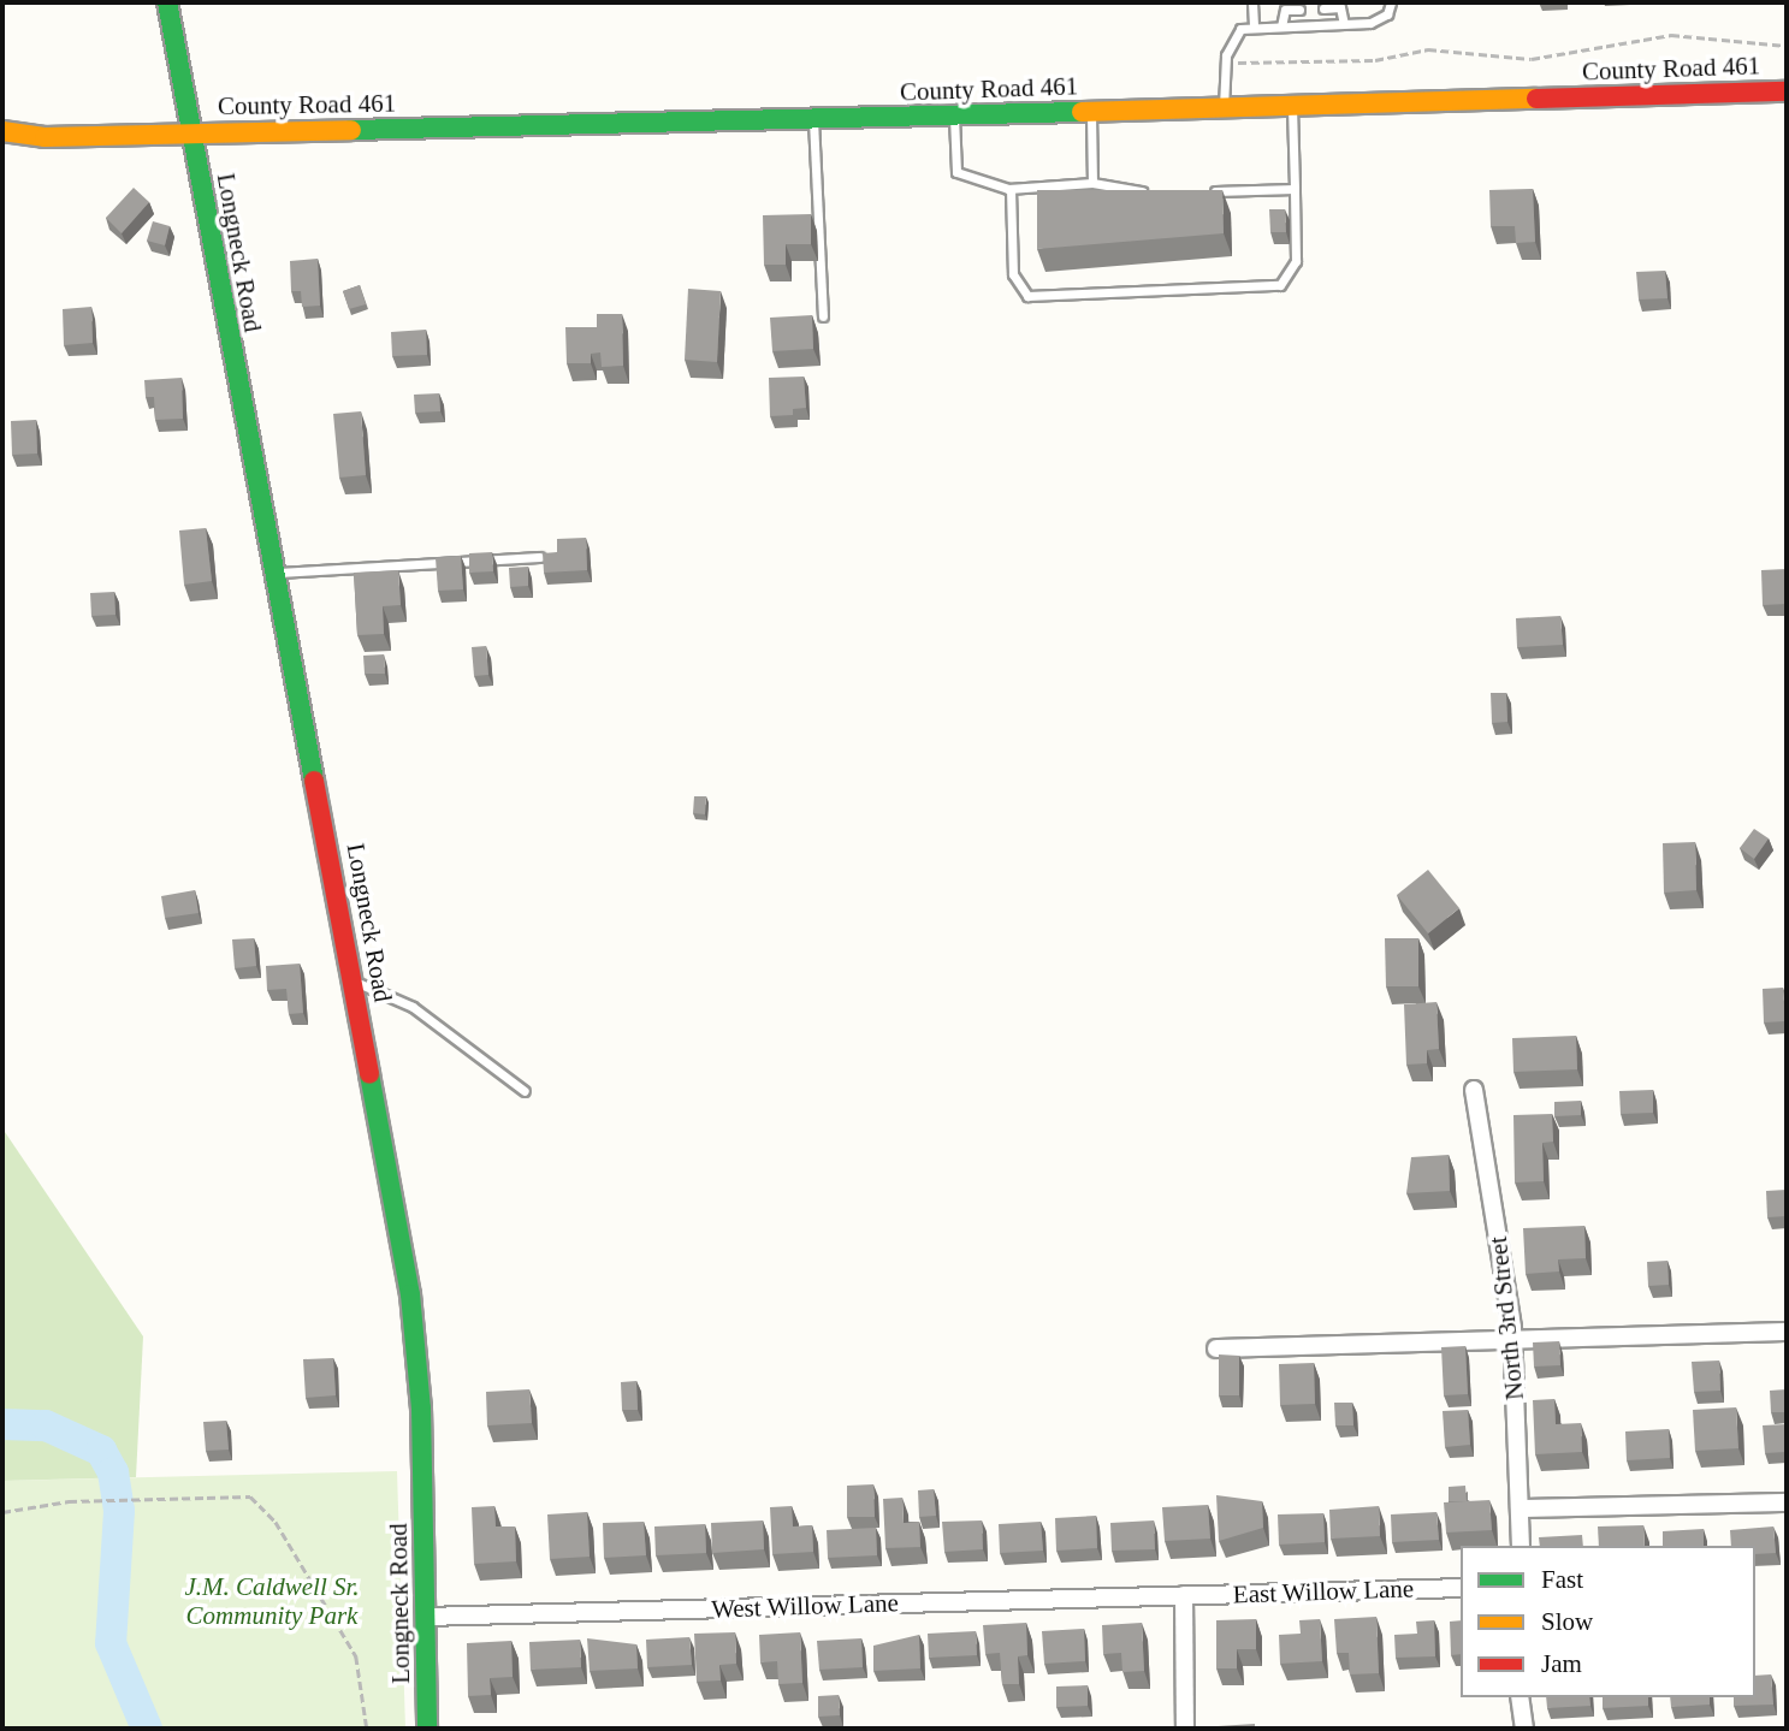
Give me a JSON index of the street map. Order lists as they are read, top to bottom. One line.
{"streets":{"main road":["County Road 461","Longneck Road"],"street":["North 3rd Street","East Willow Lane","West Willow Lane"]},"crossings":[["County Road 461","Longneck Road"],["Longneck Road","West Willow Lane"],["East Willow Lane","West Willow Lane"]],"parks":["J.M. Caldwell Sr. Community Park"],"legend":["Fast","Slow","Jam"]}
